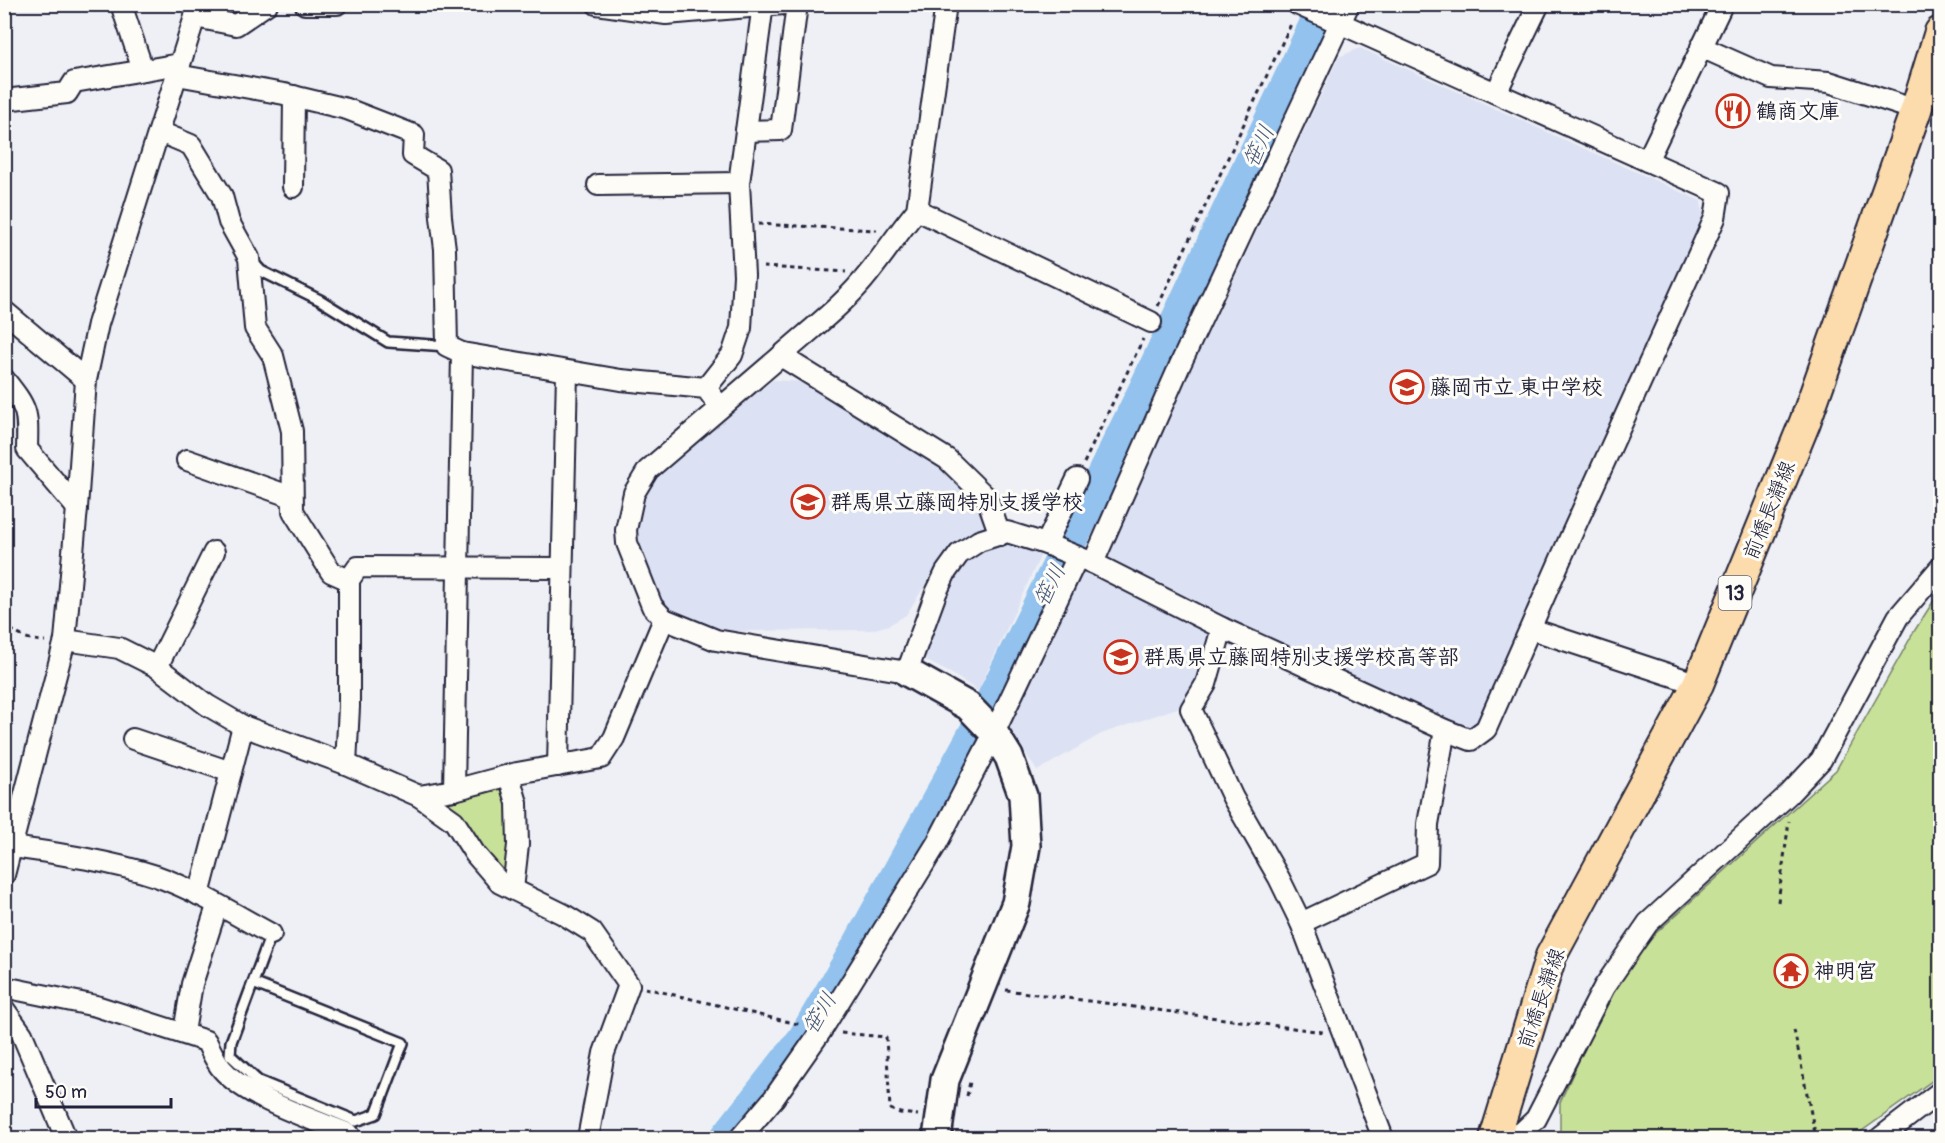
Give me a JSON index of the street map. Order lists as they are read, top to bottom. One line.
{"streets":{"main road":["前橋長瀞線","13"]},"water":["笹川"],"places":{"restaurant":["鶴商文庫"],"school or university":["藤岡市立 東中学校","群馬県立藤岡特別支援学校","群馬県立藤岡特別支援学校高等部"],"temple":["神明宮"]},"scale_bar":"50 m"}
